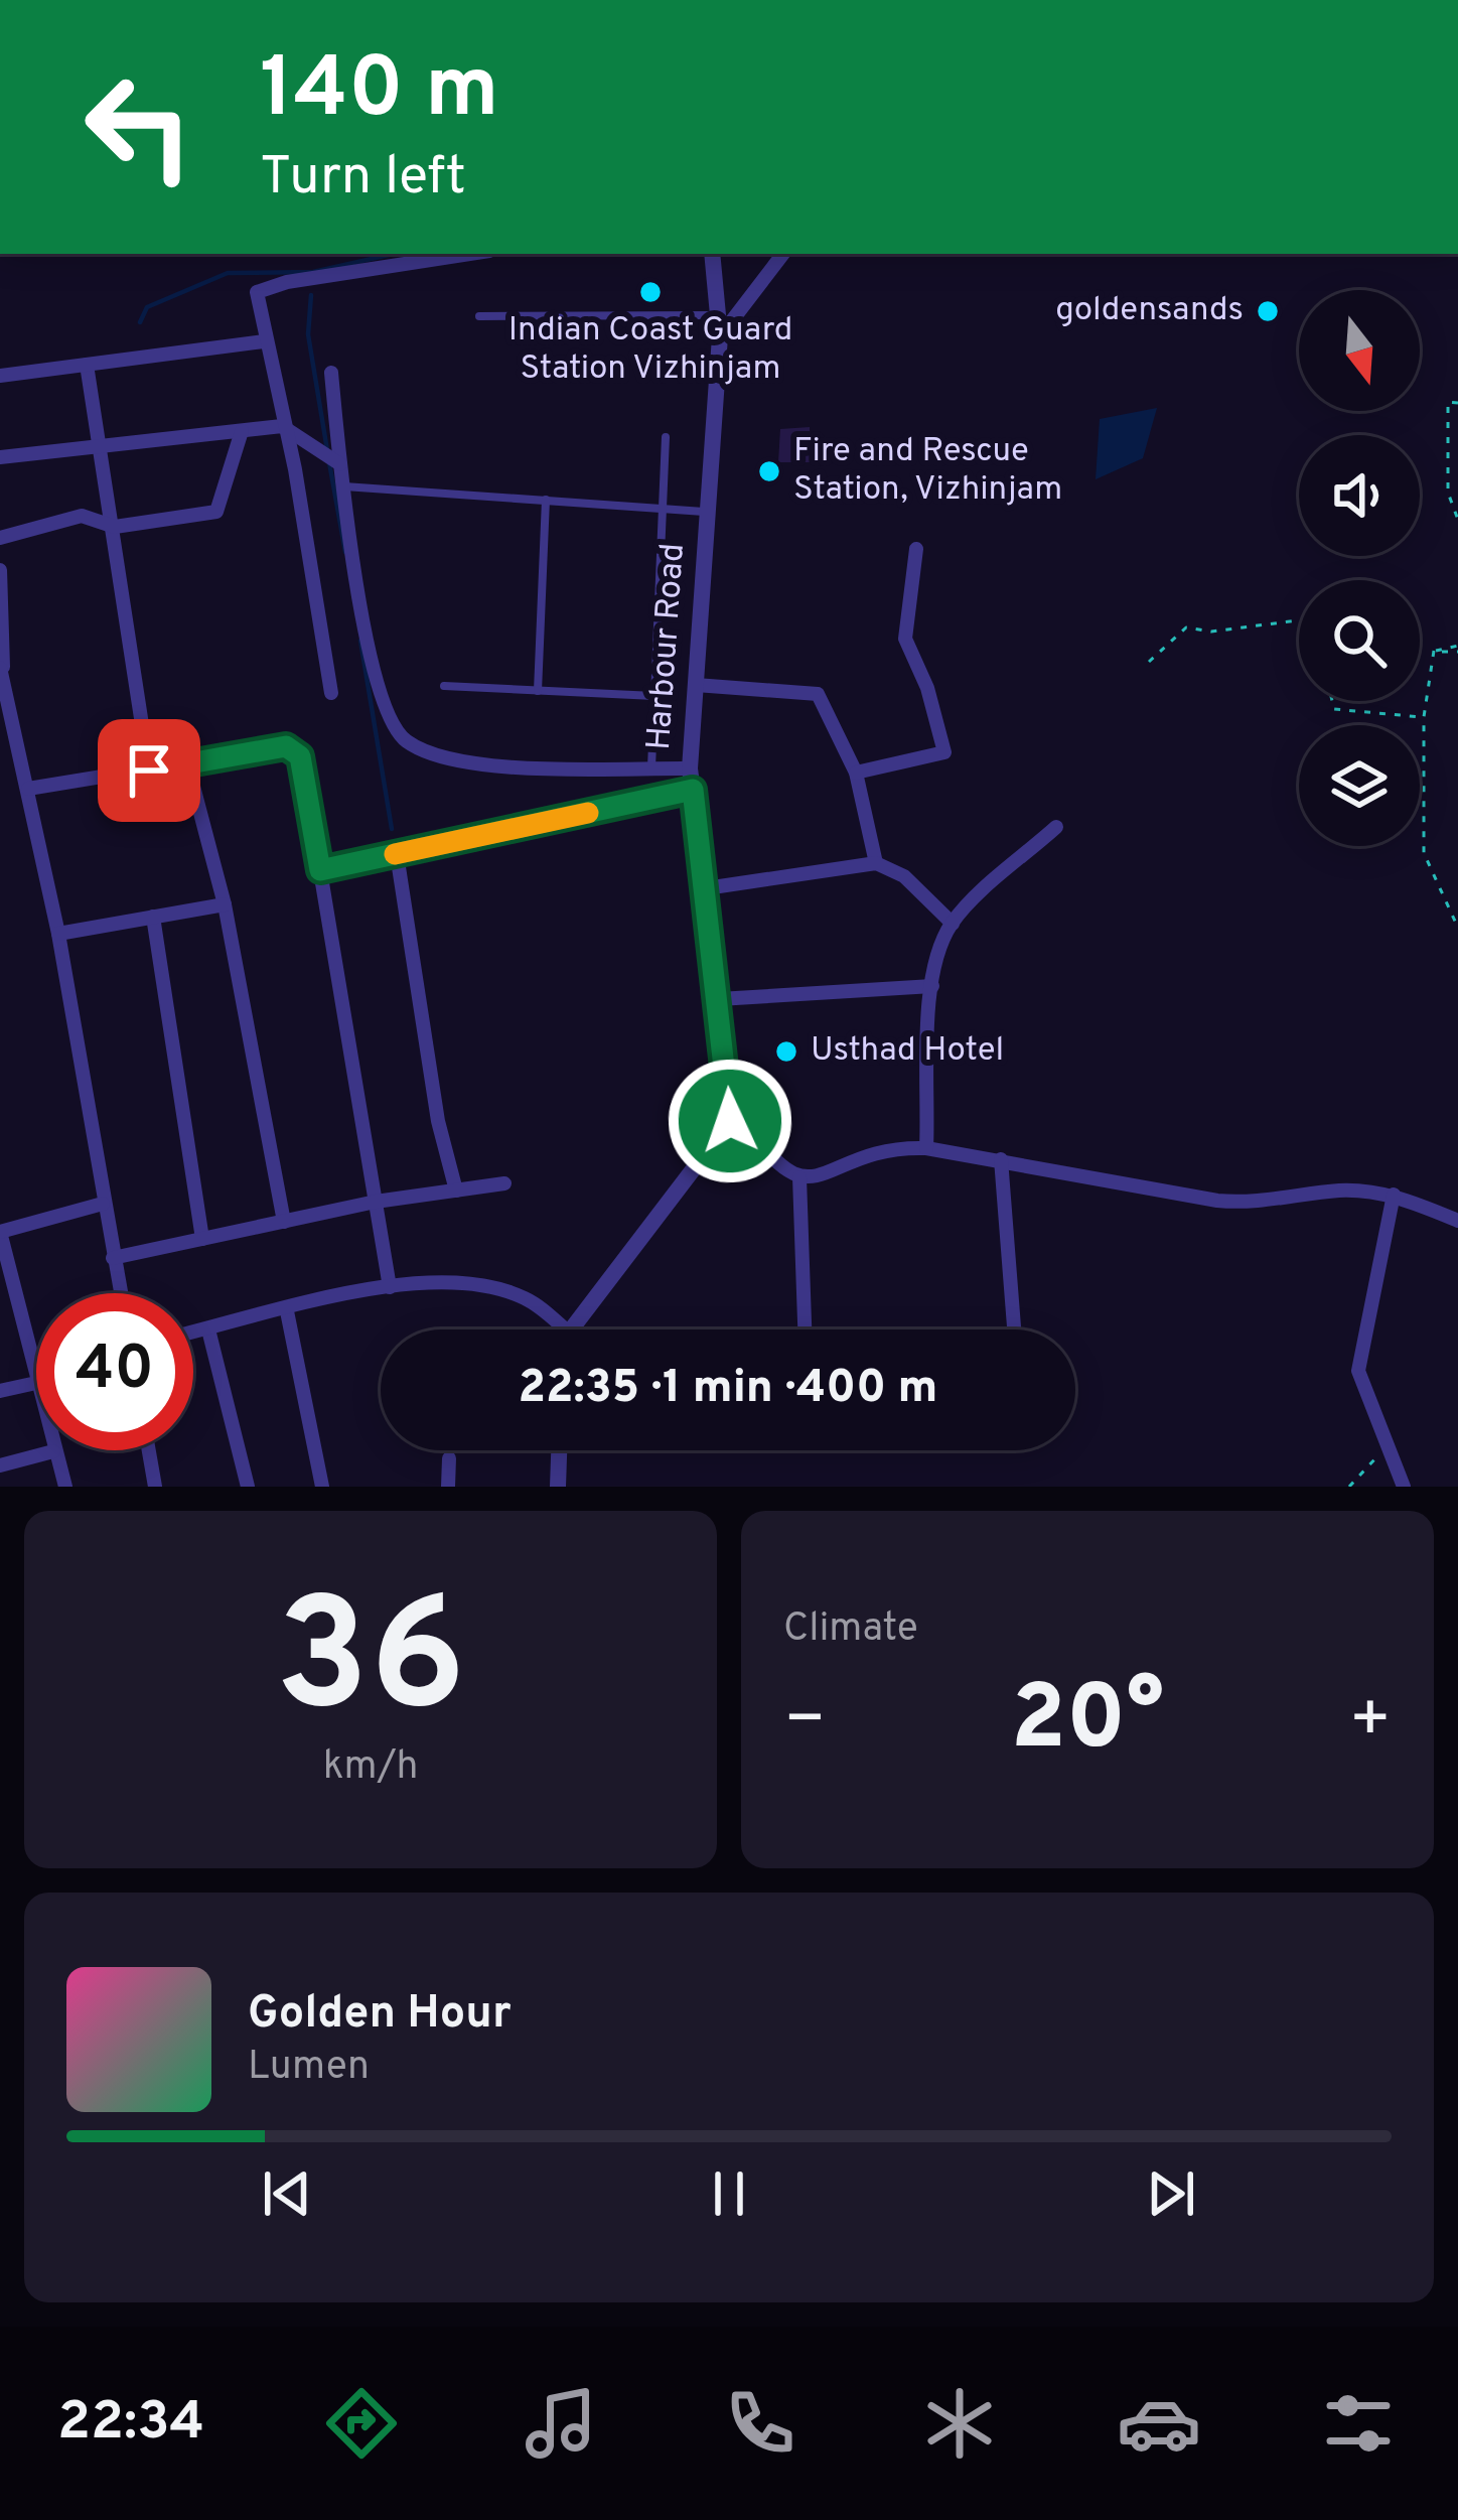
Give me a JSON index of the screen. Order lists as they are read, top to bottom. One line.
{"streets":{"street":["Harbour Road"]},"places":["Indian Coast Guard Station Vizhinjam","goldensands","Fire and Rescue Station, Vizhinjam","Usthad Hotel"],"north":"bottom","page":{"turn":["140 m","Turn left"],"limit":"40","trip":"22:35 · 1 min · 400 m","tile":[["36","km/h"],"Climate"],"heat":["−","20°","+"],"song":["Golden Hour","Lumen"],"tabs":"22:34"}}
